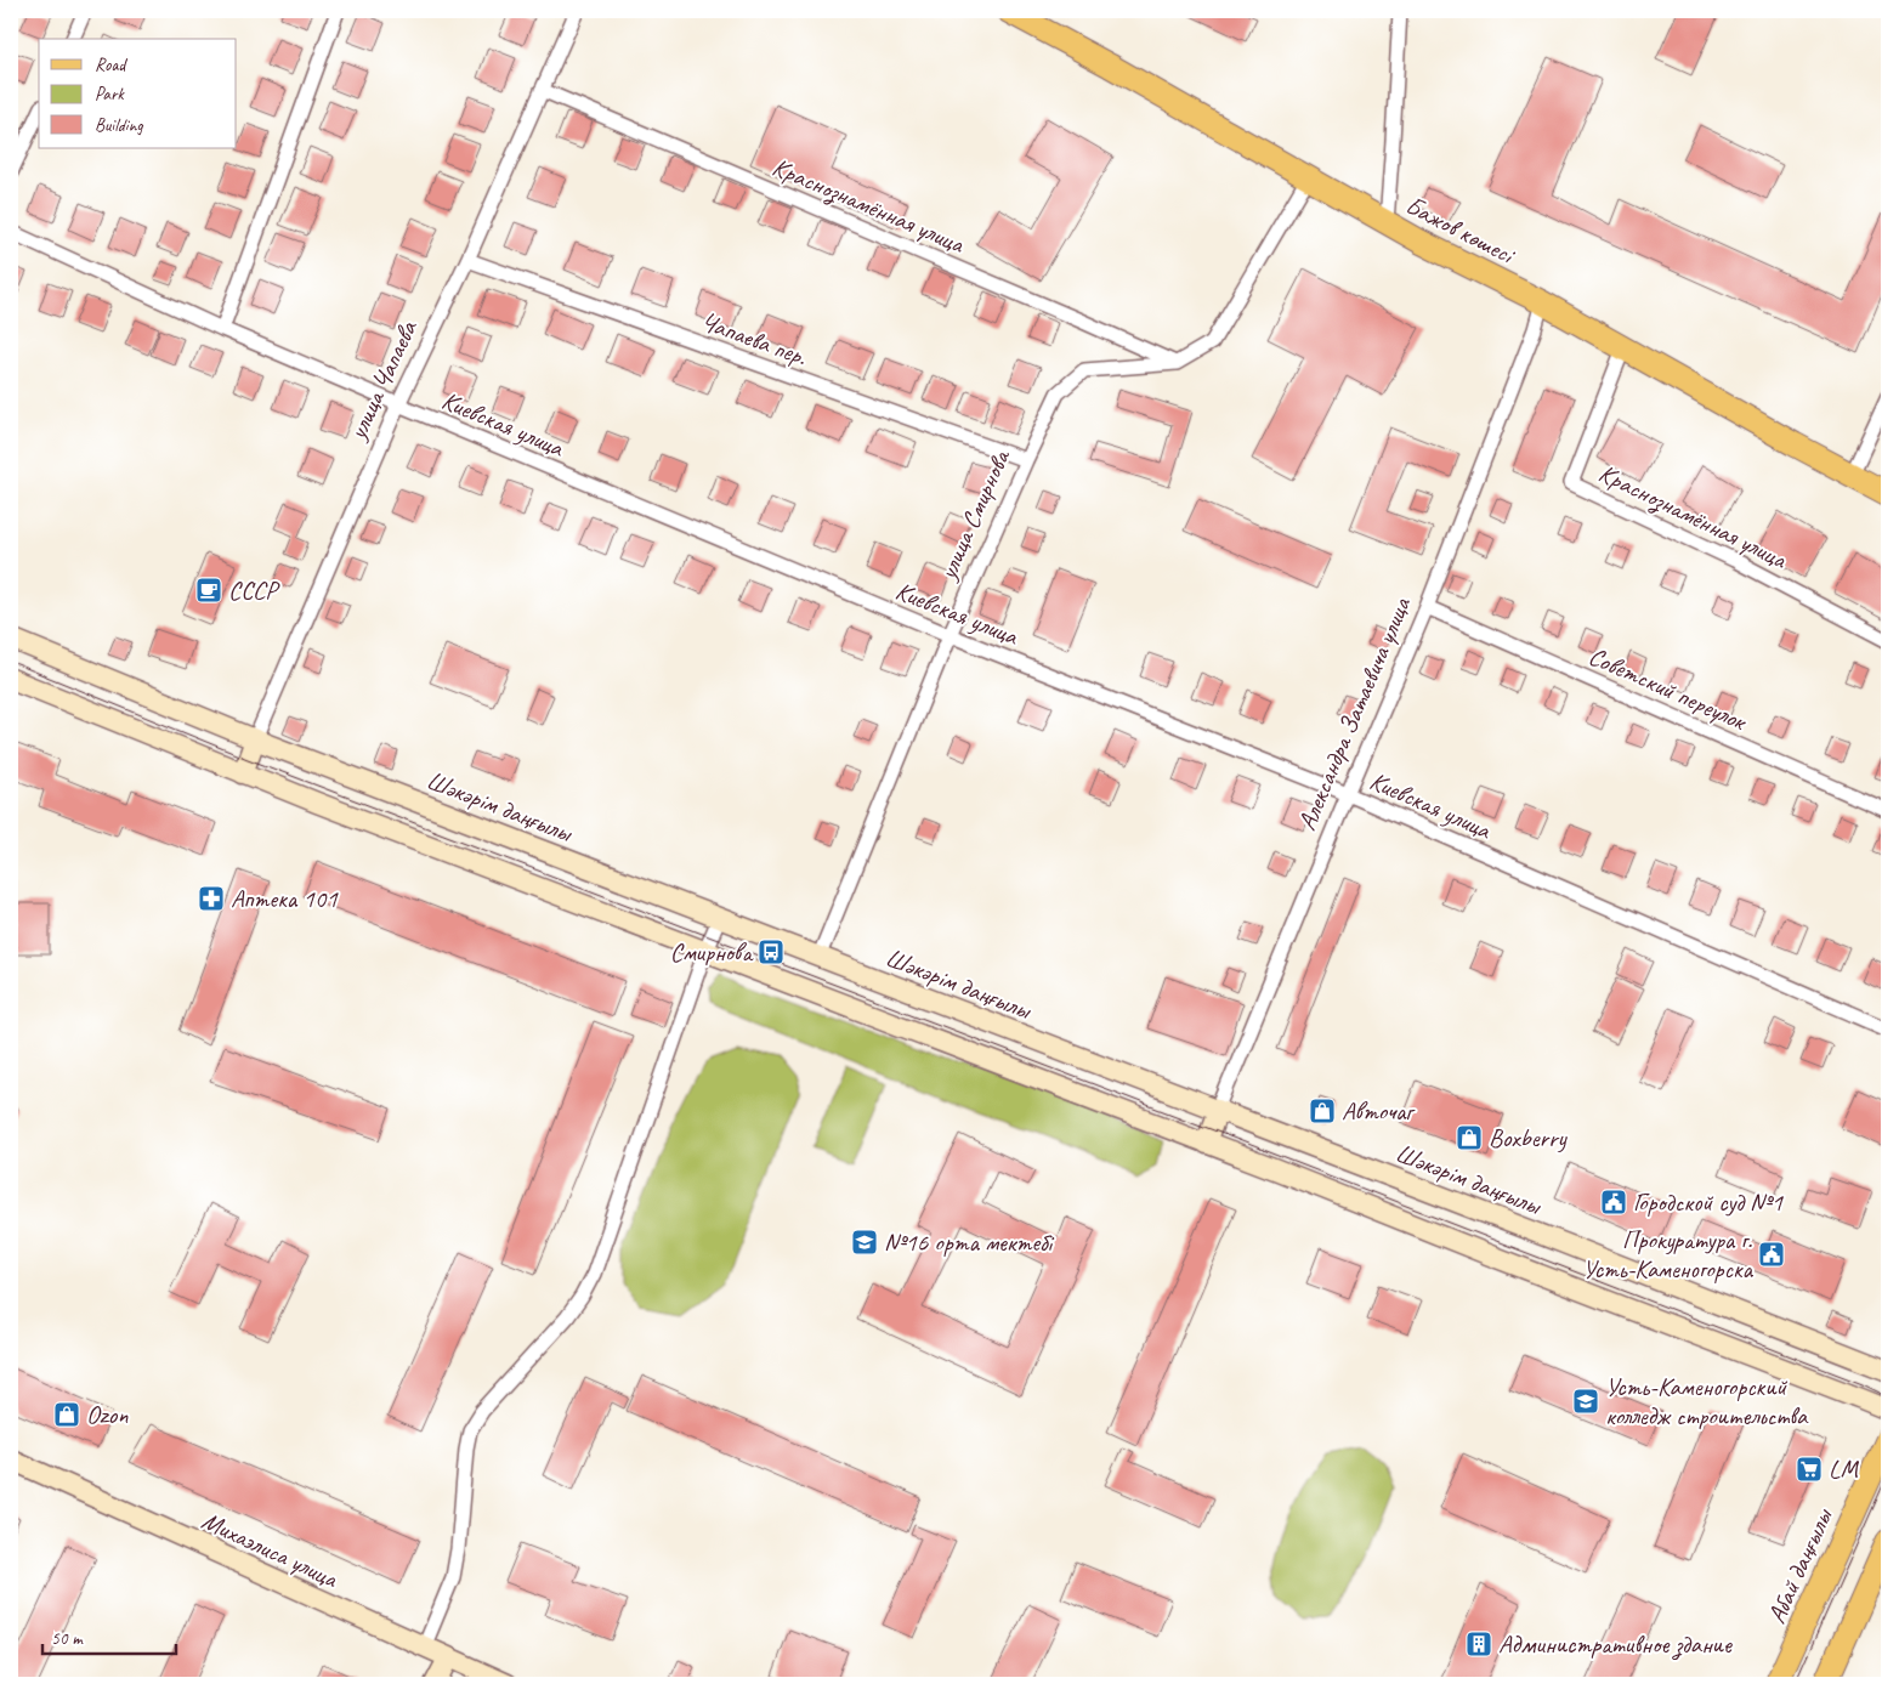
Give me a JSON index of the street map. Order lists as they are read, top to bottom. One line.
{"streets":{"main road":["Бажов көшесі","улица Чапаева","улица Смирнова","Александра Затаевича улица","Шәкәрім даңғылы","Михаэлиса улица","Абай даңғылы"],"street":["Краснознамённая улица","Чапаева пер.","Киевская улица","Советский переулок"]},"crossings":[["Краснознамённая улица","Бажов көшесі"],["Краснознамённая улица","улица Чапаева"],["Краснознамённая улица","улица Смирнова"],["Бажов көшесі","улица Смирнова"],["Бажов көшесі","Александра Затаевича улица"],["Чапаева пер.","улица Чапаева"],["Чапаева пер.","улица Смирнова"],["улица Чапаева","Киевская улица"],["улица Чапаева","Шәкәрім даңғылы"],["Киевская улица","улица Смирнова"],["Киевская улица","Александра Затаевича улица"],["улица Смирнова","Шәкәрім даңғылы"],["Советский переулок","Александра Затаевича улица"],["Александра Затаевича улица","Шәкәрім даңғылы"]],"places":{"cafe":["СССР"],"pharmacy":["Аптека 101"],"bus stop":["Смирнова"],"shop":["Авточаг","Boxberry","Ozon"],"public building":["Городской суд №1","Прокуратура г. Усть-Каменогорска"],"school or university":["№16 орта мектебі","Усть-Каменогорский колледж строительства"],"supermarket":["LM"],"building":["Административное здание"]},"legend":["Road","Park","Building"],"scale_bar":"50 m"}
